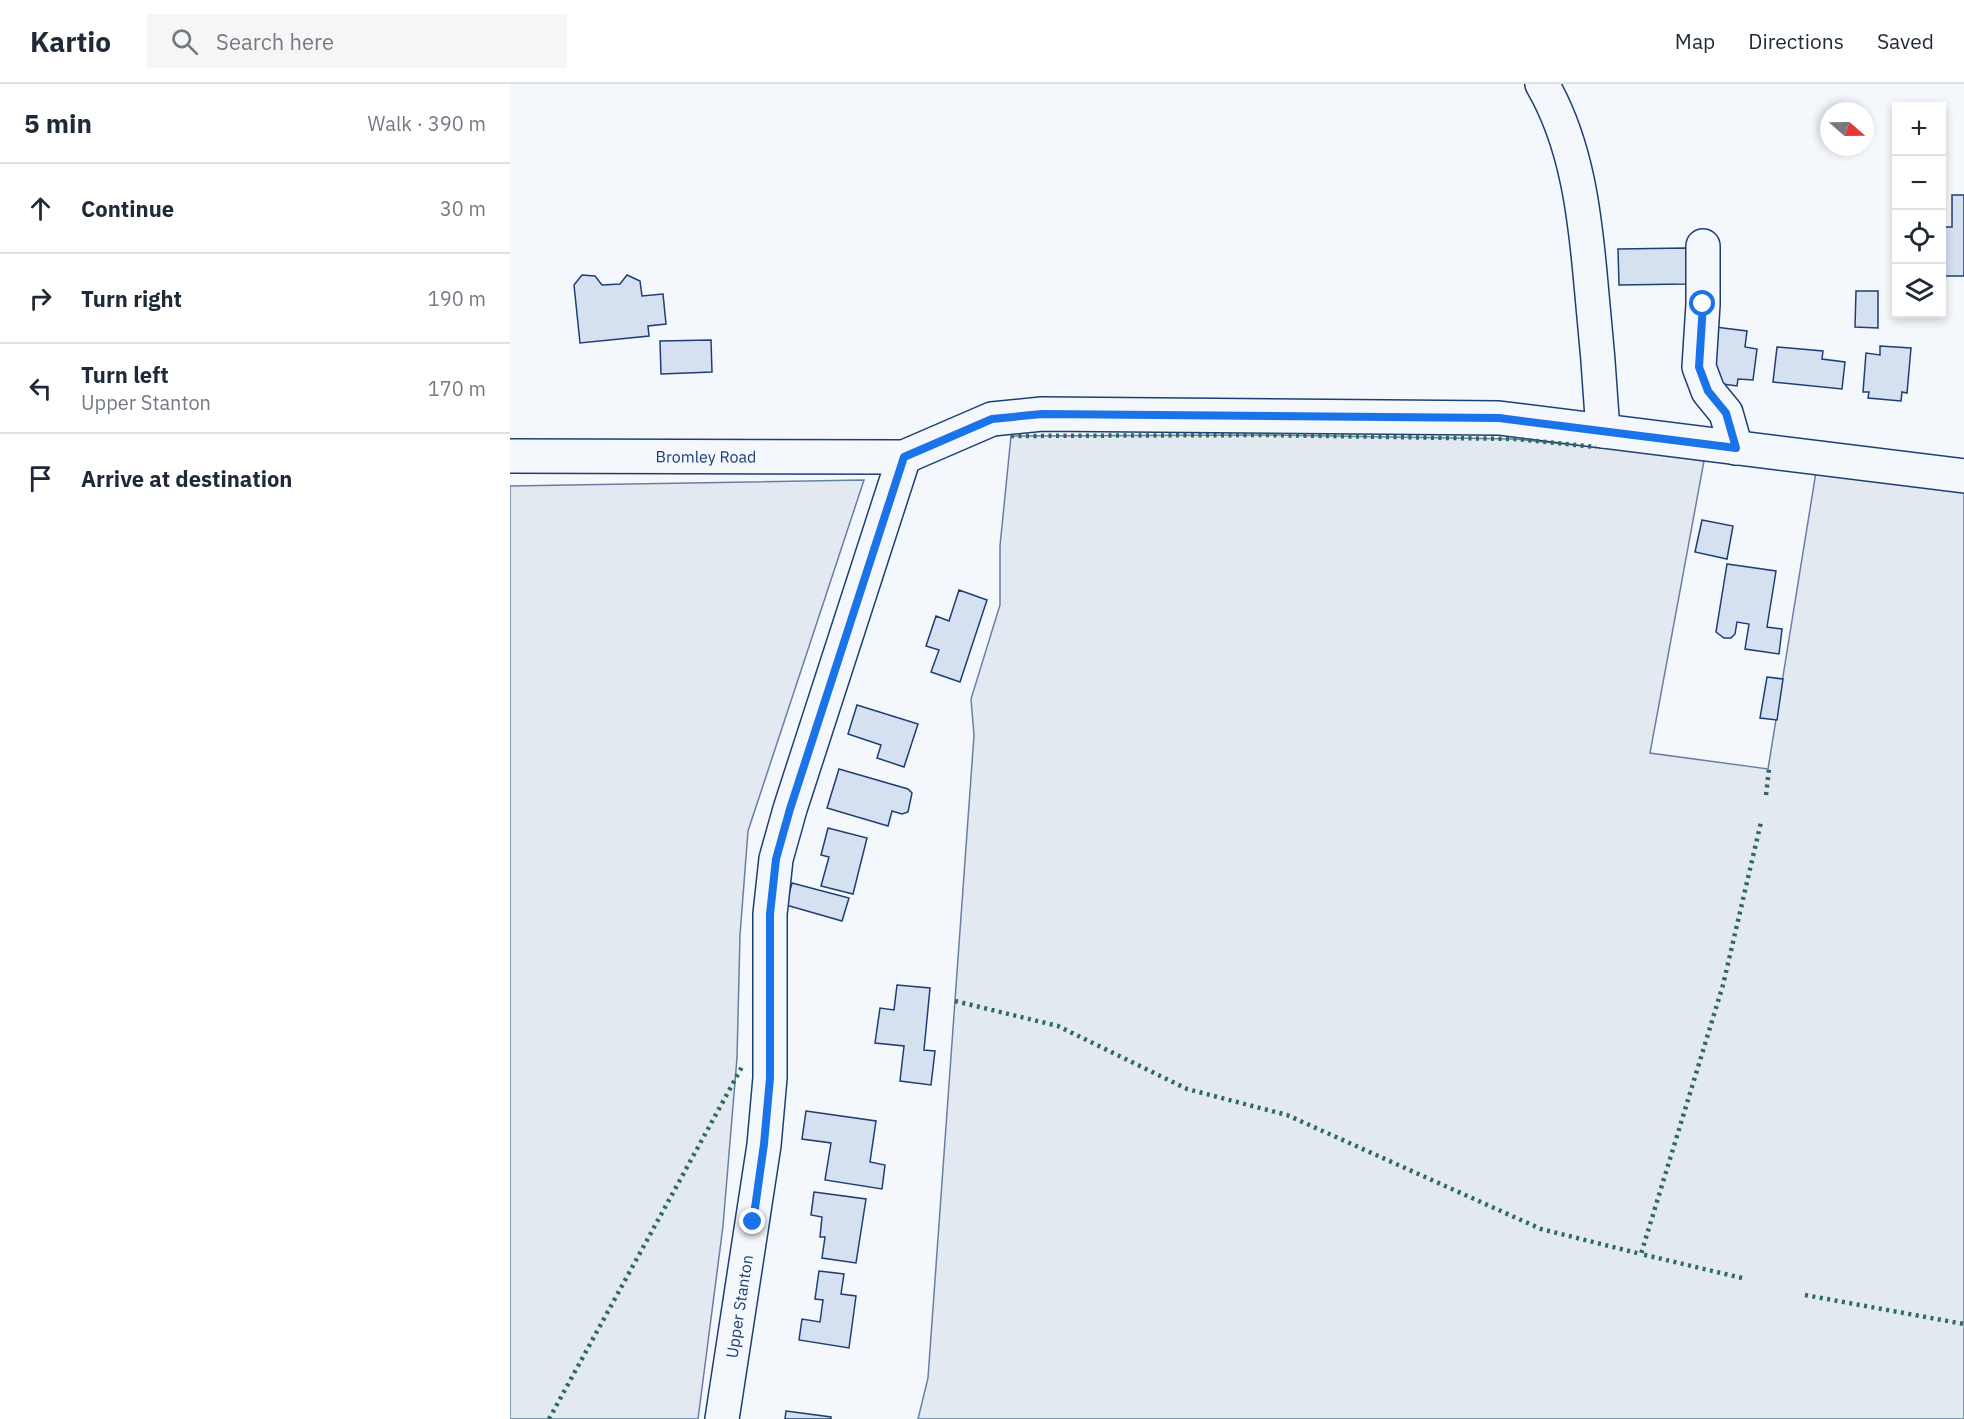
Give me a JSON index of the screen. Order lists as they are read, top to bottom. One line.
{"streets":{"street":["Bromley Road","Upper Stanton"]},"crossings":[["Bromley Road","Upper Stanton"]],"north":"right","page":{"header":"Kartio","search":"Search here","nav":["Map","Directions","Saved"],"heading":["5 min","Walk · 390 m"],"map_buttons":["+","−"],"list":[["Continue","30 m"],["Turn right","190 m"],["Turn left","Upper Stanton","170 m"],"Arrive at destination"]}}
